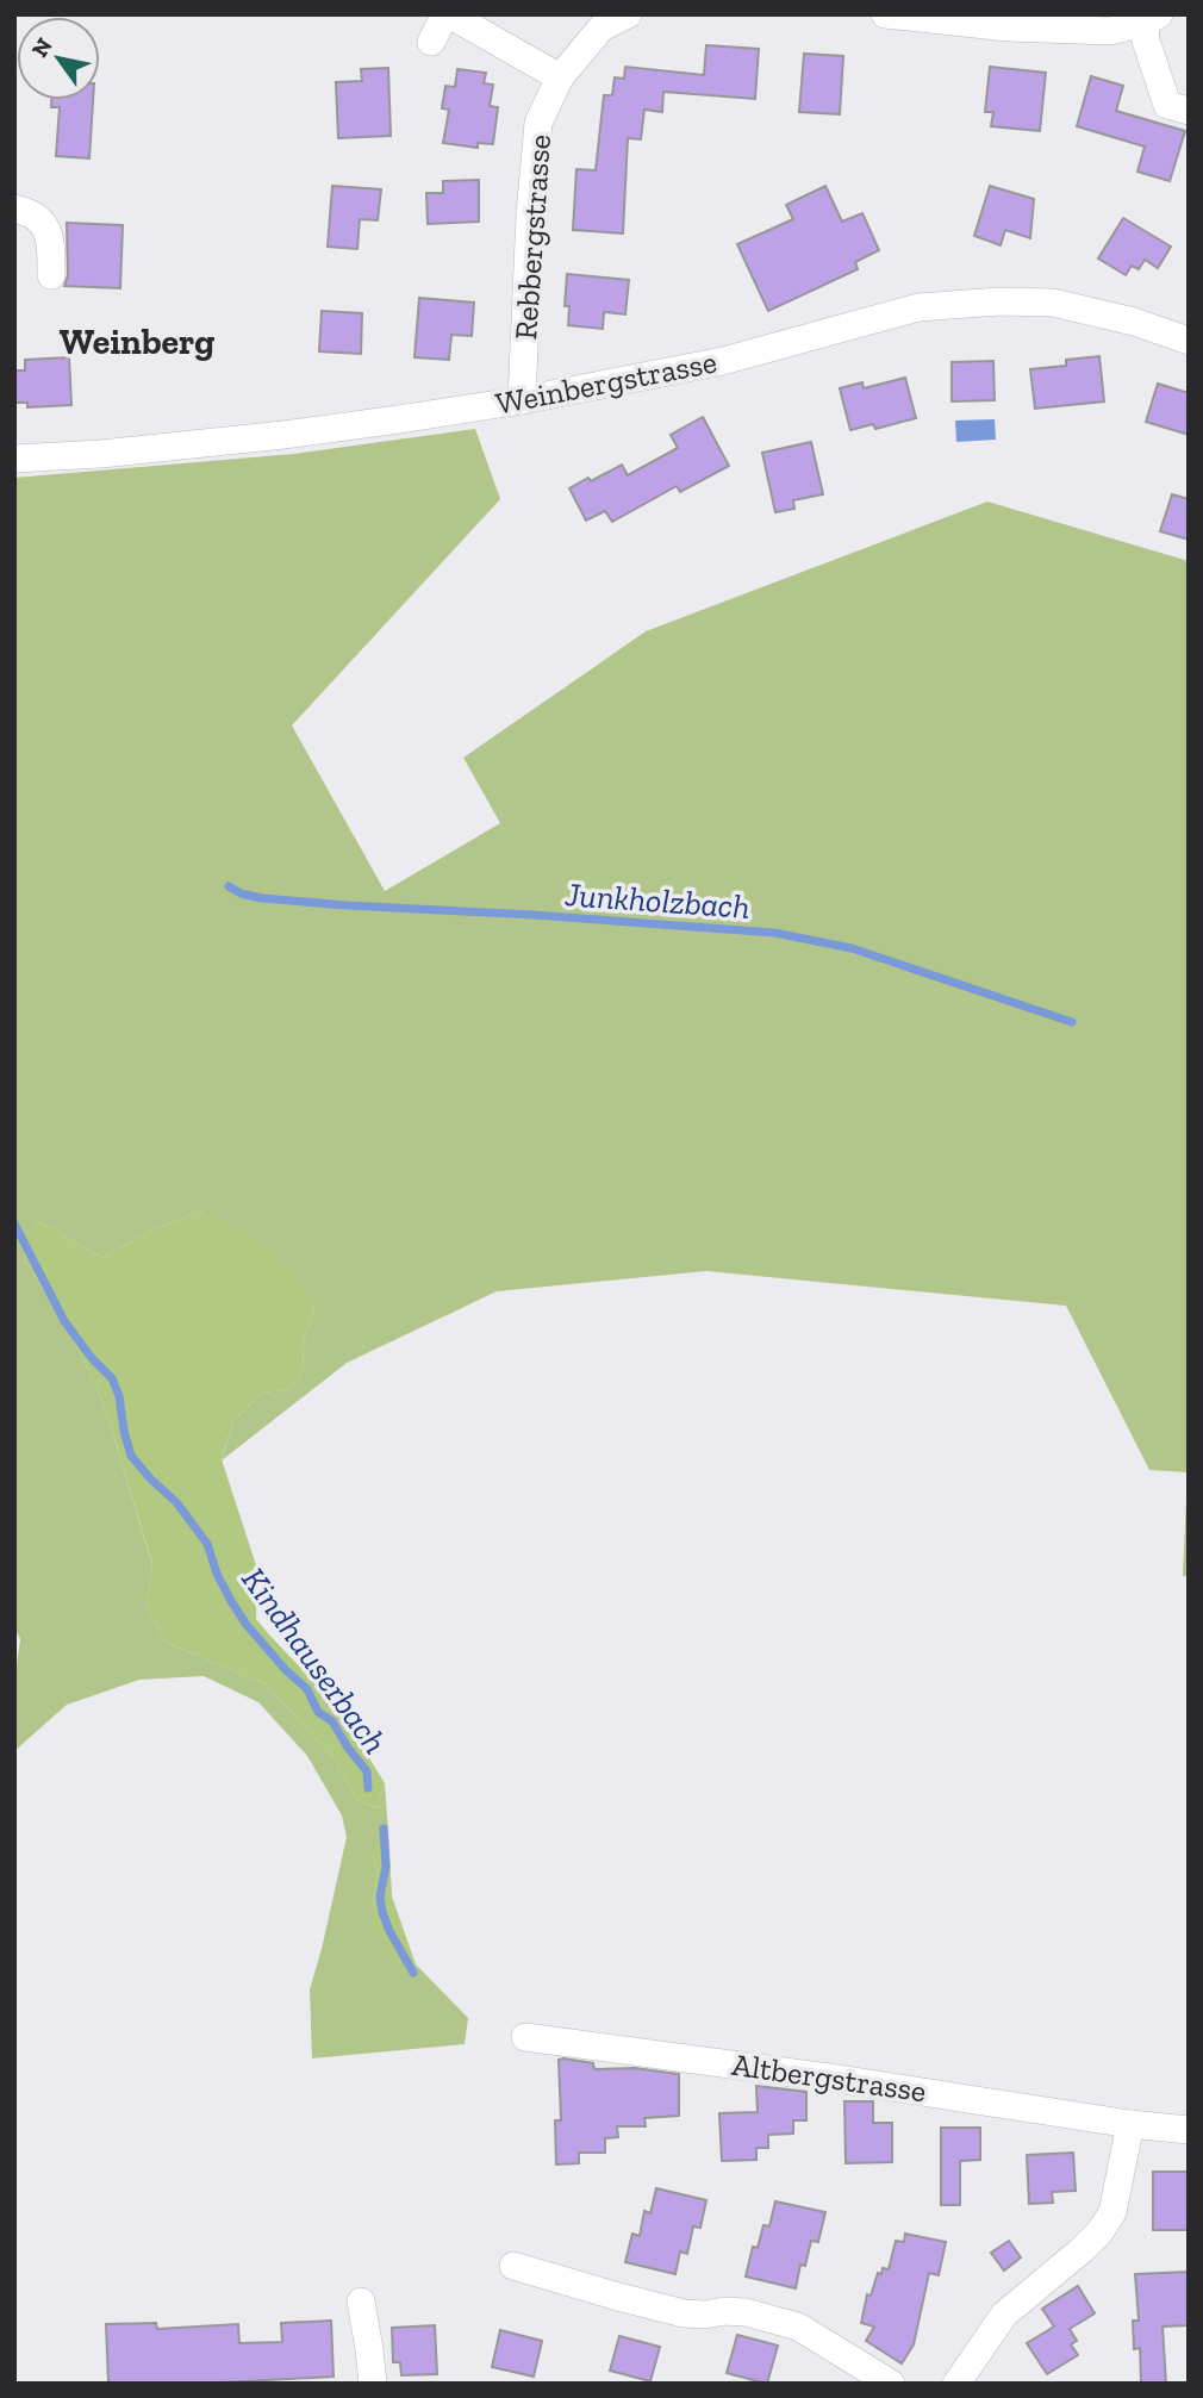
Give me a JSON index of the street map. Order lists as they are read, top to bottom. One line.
{"streets":{"street":["Rebbergstrasse","Weinbergstrasse","Altbergstrasse"]},"crossings":[["Rebbergstrasse","Weinbergstrasse"]],"districts":["Weinberg"],"water":["Junkholzbach","Kindhauserbach"],"north":"top left"}
